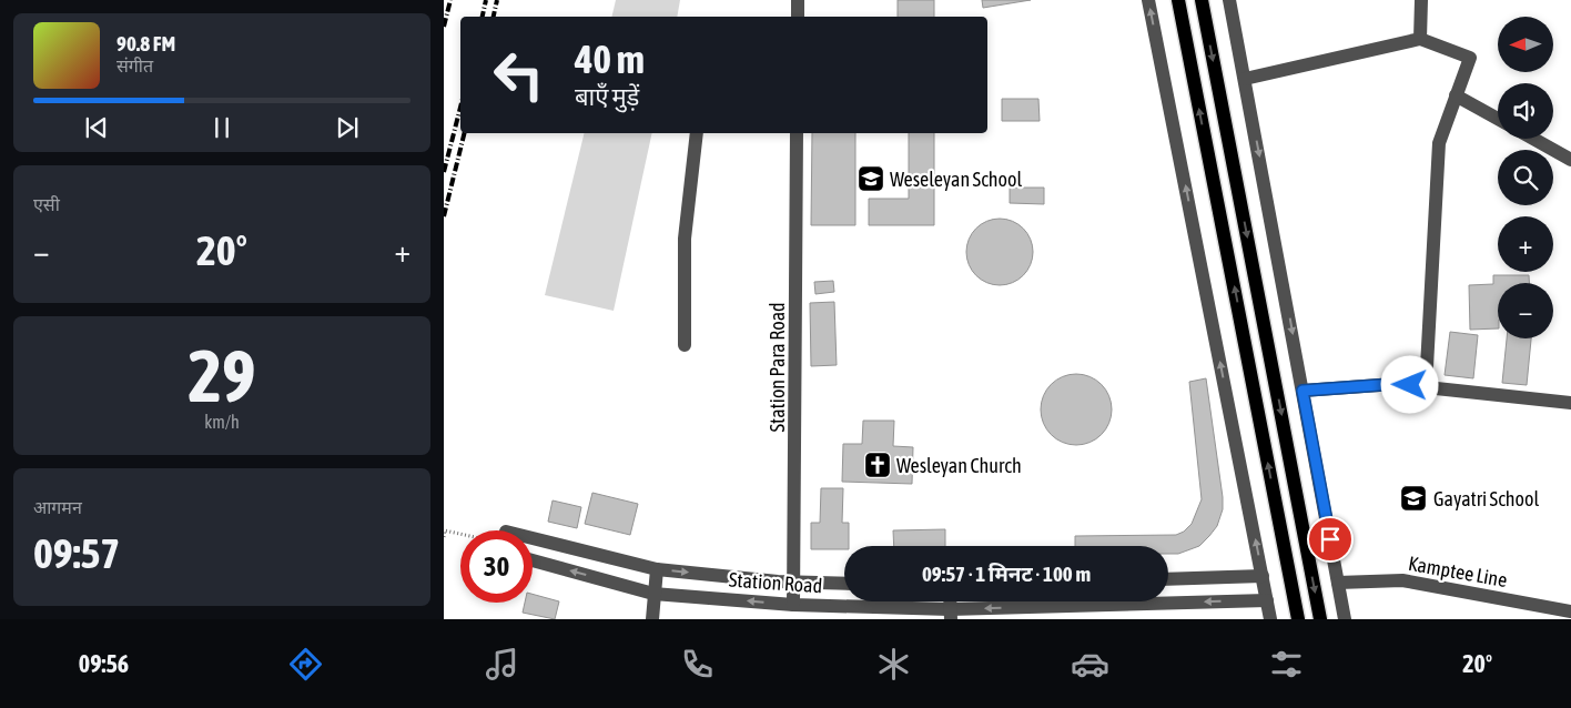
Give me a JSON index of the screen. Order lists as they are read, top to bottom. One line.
{"streets":{"street":["Station Para Road","Kamptee Line","Station Road"]},"crossings":[["Station Para Road","Station Road"]],"places":{"school or university":["Weseleyan School","Gayatri School"],"church":["Wesleyan Church"]},"north":"left","page":{"map_buttons":["+","−"],"turn":["40 m","बाएँ मुड़ें"],"song":["90.8 FM","संगीत"],"tile":["एसी",["29","km/h"],["आगमन","09:57"]],"heat":["−","20°","+"],"limit":"30","trip":"09:57 · 1 मिनट · 100 m","tabs":["09:56","20°"]}}
